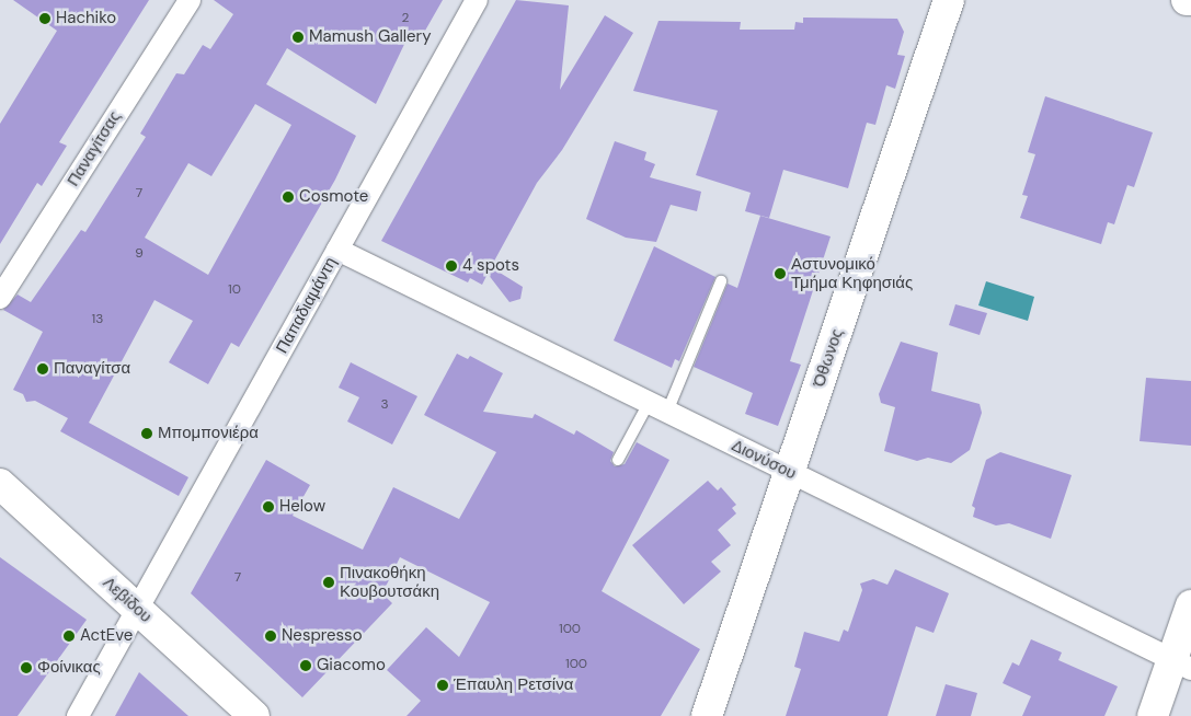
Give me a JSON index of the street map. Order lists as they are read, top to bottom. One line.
{"streets":{"street":["Παναγίτσας","Παπαδιαμάντη","Όθωνος","Διονύσου","Λεβίδου"]},"crossings":[["Παπαδιαμάντη","Διονύσου"],["Παπαδιαμάντη","Λεβίδου"],["Όθωνος","Διονύσου"]],"places":["Hachiko","Mamush Gallery","Cosmote","4 spots","Αστυνομικό Τμήμα Κηφησιάς","Παναγίτσα","Μπομπονιέρα","Helow","Πινακοθήκη Κουβουτσάκη","ActEve","Nespresso","Giacomo","Φοίνικας","Έπαυλη Ρετσίνα"],"house_numbers":["2","7","9","10","13","3","7","100","100"]}
